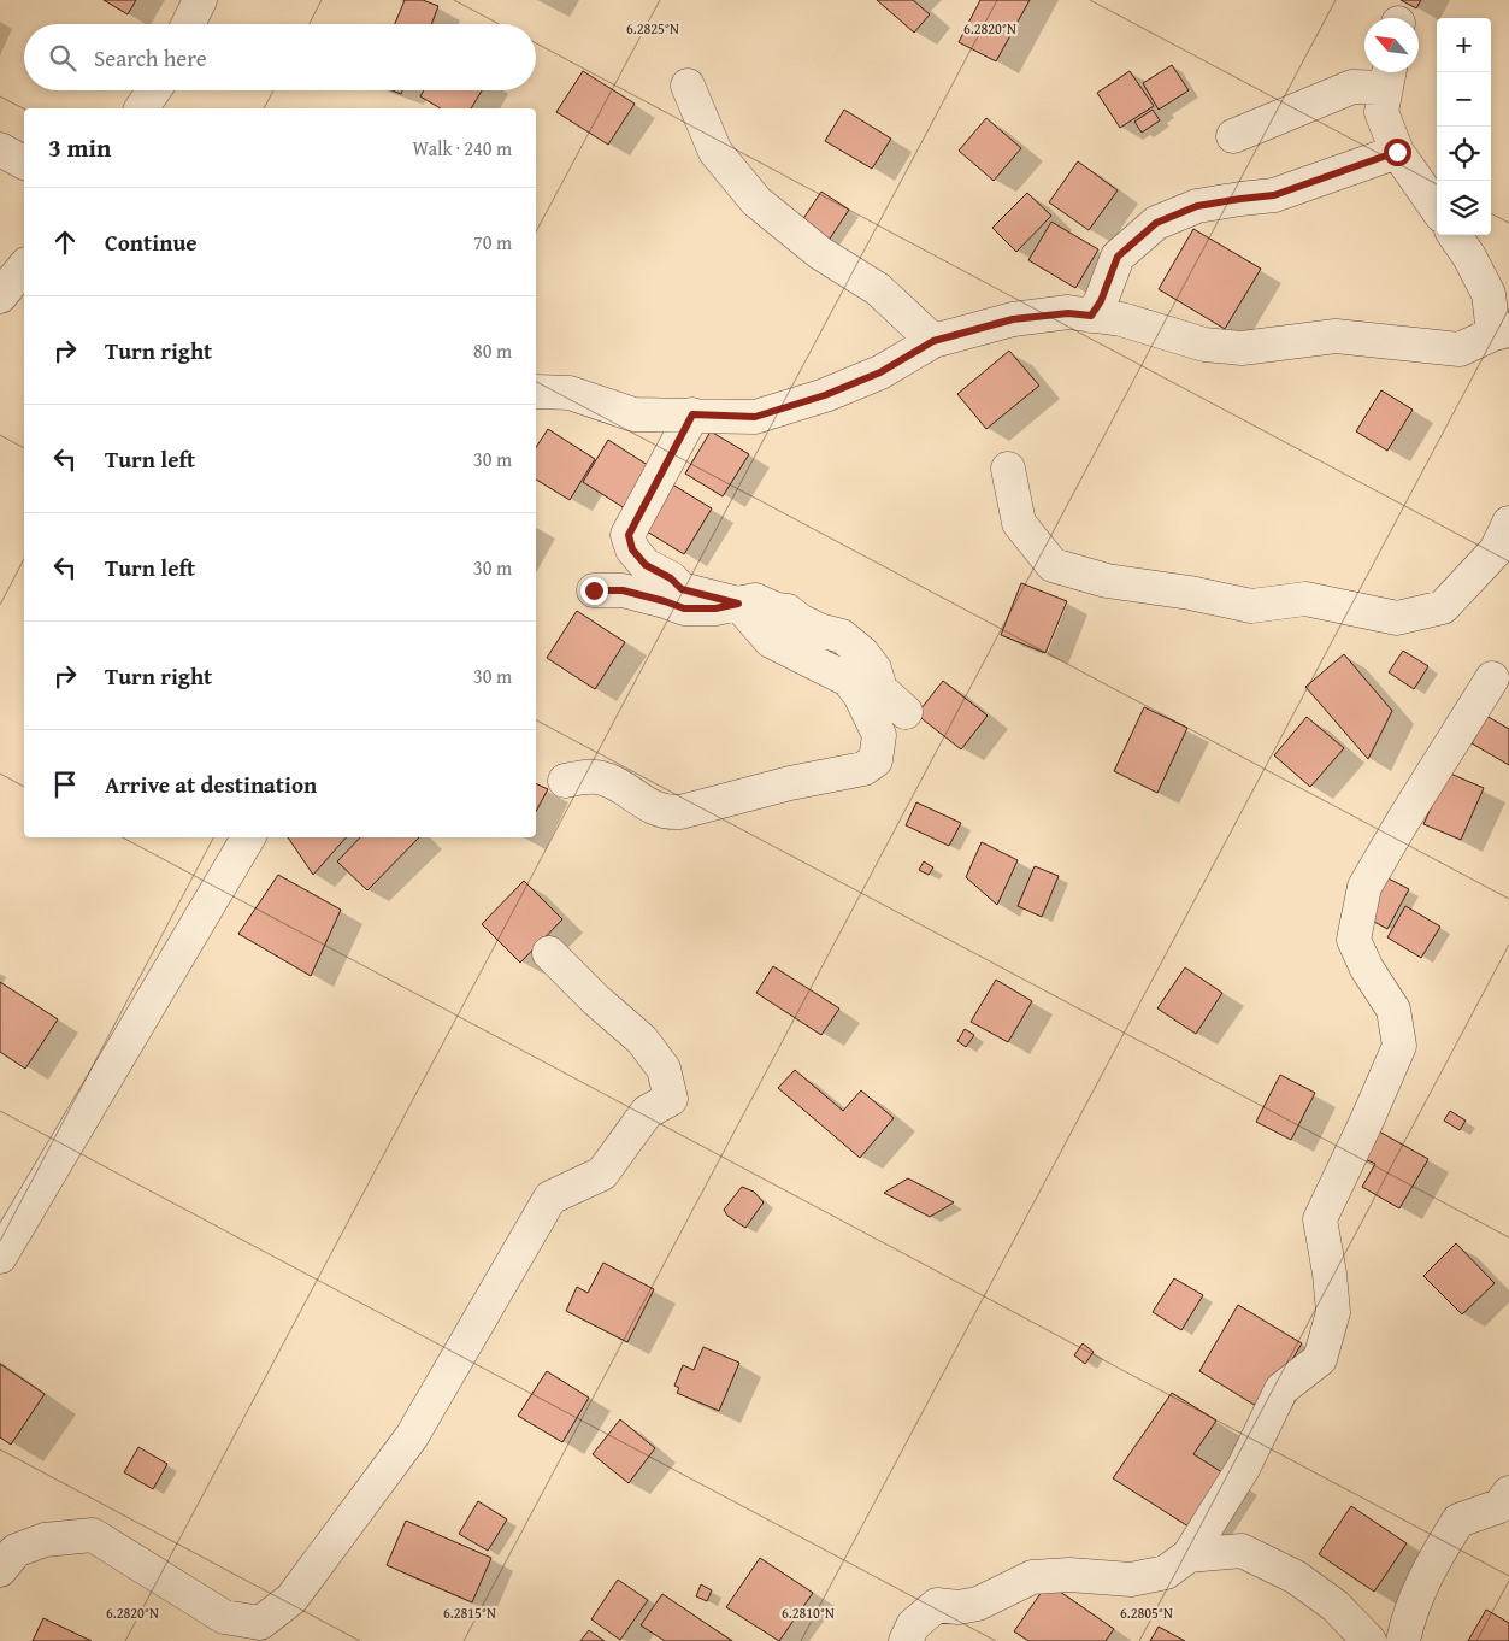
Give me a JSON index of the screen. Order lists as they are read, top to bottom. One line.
{"north":"top left","page":{"map_buttons":["+","−"],"search":"Search here","heading":["3 min","Walk · 240 m"],"list":[["Continue","70 m"],["Turn right","80 m"],["Turn left","30 m"],["Turn left","30 m"],["Turn right","30 m"],"Arrive at destination"]},"coordinates":["6.2825°N","6.2820°N","6.2815°N","6.2810°N","6.2805°N"]}
